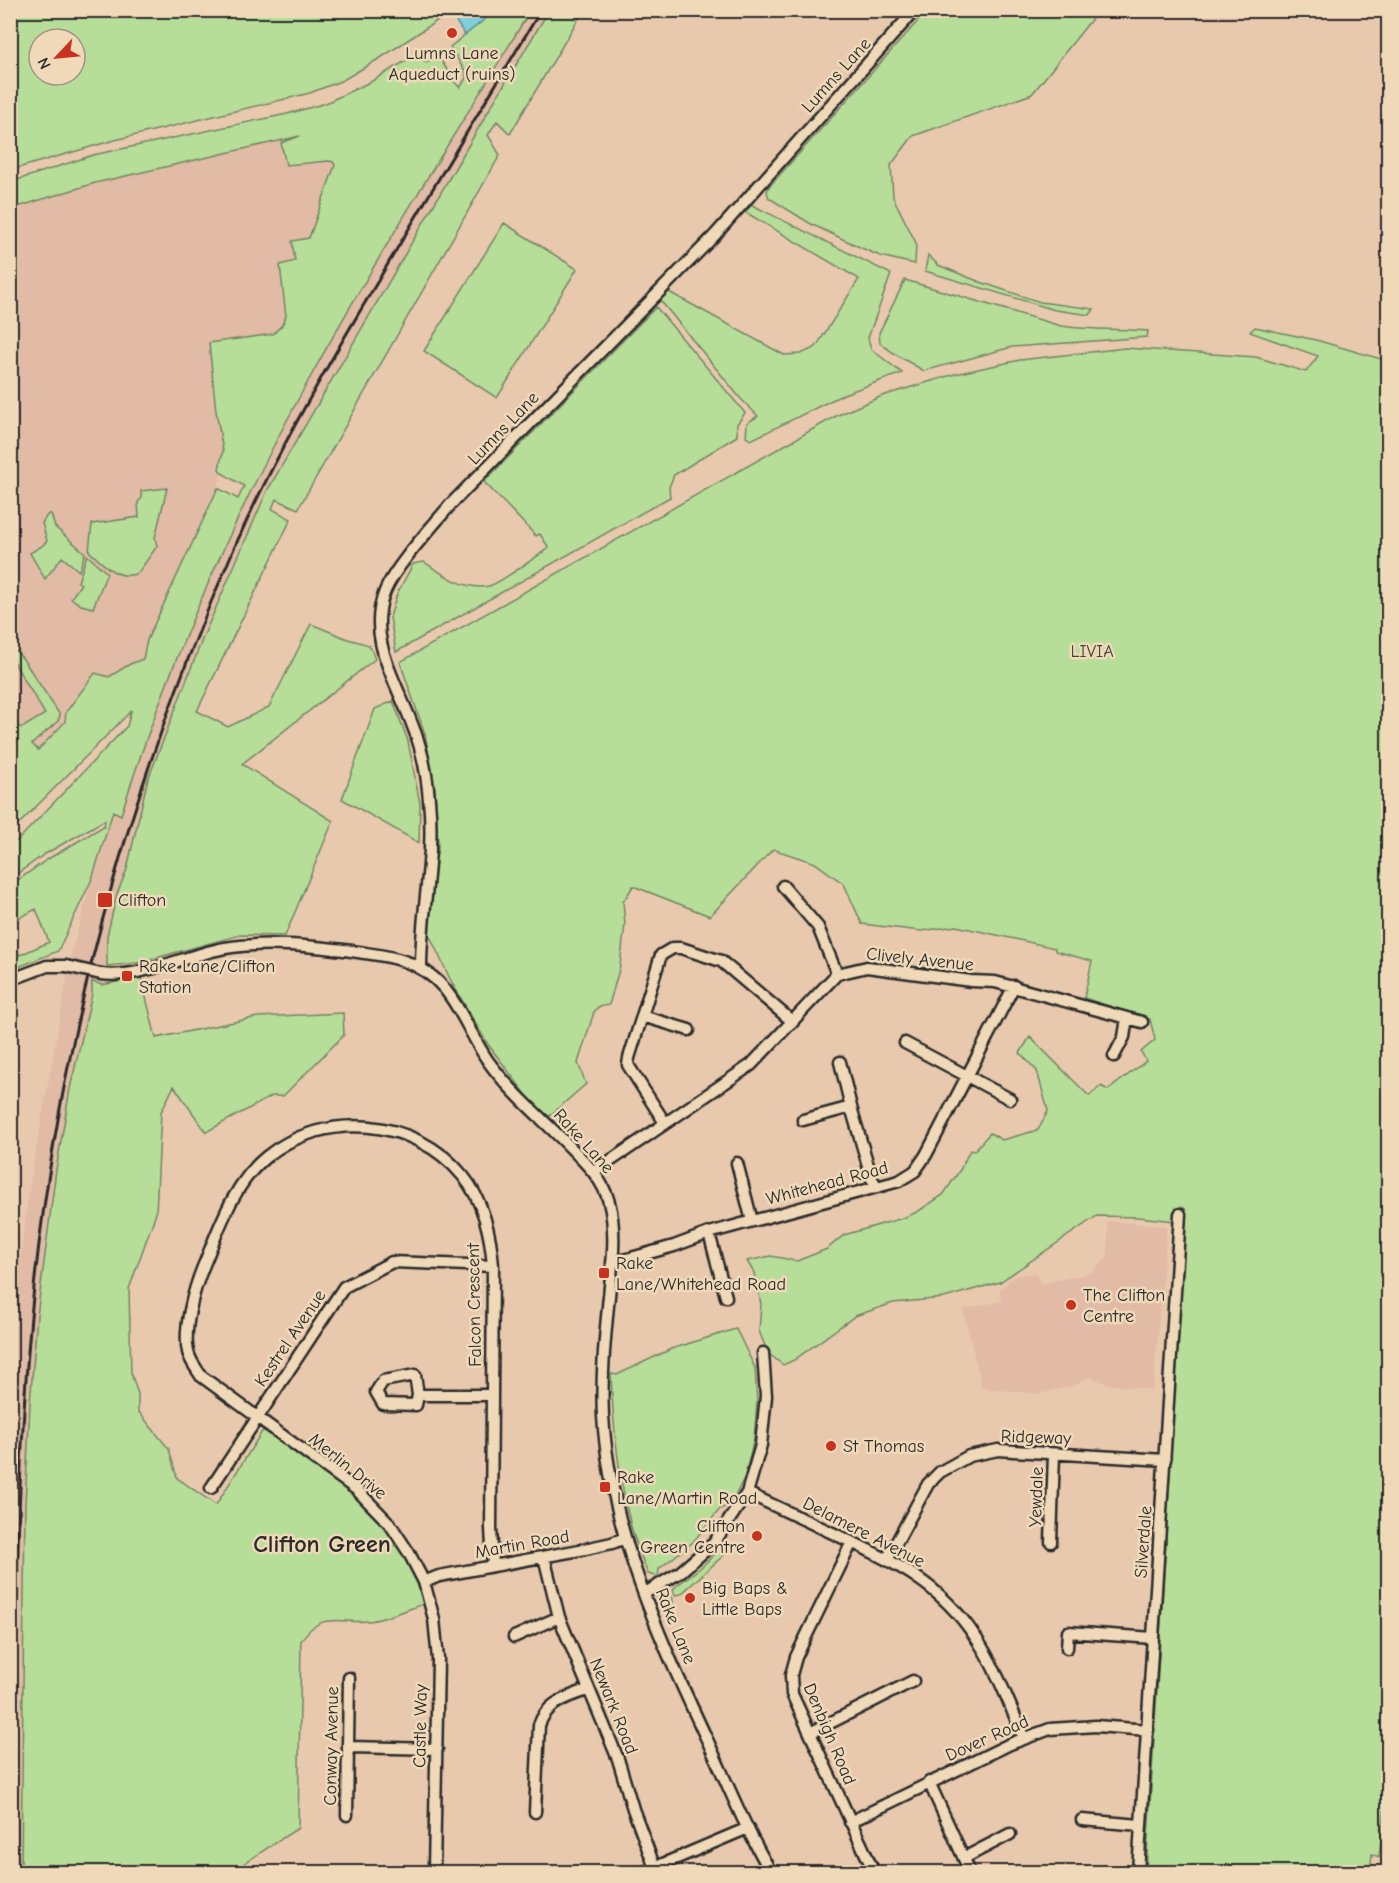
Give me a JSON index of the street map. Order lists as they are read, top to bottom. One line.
{"streets":{"street":["Lumns Lane","Clively Avenue","Rake Lane","Whitehead Road","Falcon Crescent","Kestrel Avenue","Ridgeway","Merlin Drive","Yewdale","Delamere Avenue","Silverdale","Martin Road","Newark Road","Castle Way","Denbigh Road","Dover Road","Conway Avenue"]},"crossings":[["Lumns Lane","Rake Lane"],["Clively Avenue","Whitehead Road"],["Rake Lane","Whitehead Road"],["Rake Lane","Martin Road"],["Falcon Crescent","Kestrel Avenue"],["Falcon Crescent","Merlin Drive"],["Falcon Crescent","Martin Road"],["Kestrel Avenue","Merlin Drive"],["Ridgeway","Yewdale"],["Ridgeway","Delamere Avenue"],["Ridgeway","Silverdale"],["Merlin Drive","Martin Road"],["Merlin Drive","Castle Way"],["Delamere Avenue","Denbigh Road"],["Delamere Avenue","Dover Road"],["Silverdale","Dover Road"],["Martin Road","Newark Road"],["Martin Road","Castle Way"],["Denbigh Road","Dover Road"]],"districts":["Clifton Green"],"parks":["LIVIA"],"places":{"other":["Lumns Lane Aqueduct (ruins)","The Clifton Centre","St Thomas","Clifton Green Centre","Big Baps & Little Baps"],"transit":["Clifton","Rake Lane/Clifton Station","Rake Lane/Whitehead Road","Rake Lane/Martin Road"]},"north":"bottom left"}
